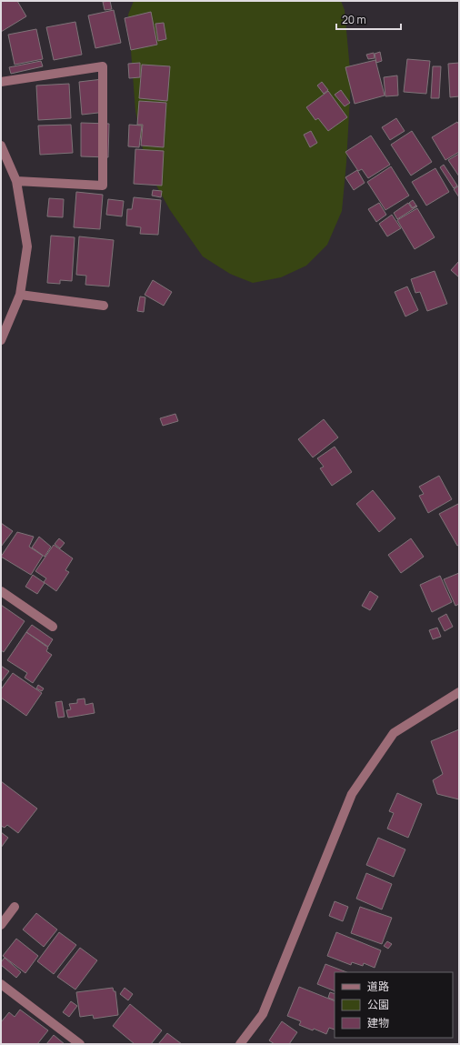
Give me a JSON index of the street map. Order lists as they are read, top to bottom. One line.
{"legend":["道路","公園","建物"],"scale_bar":"20 m"}
